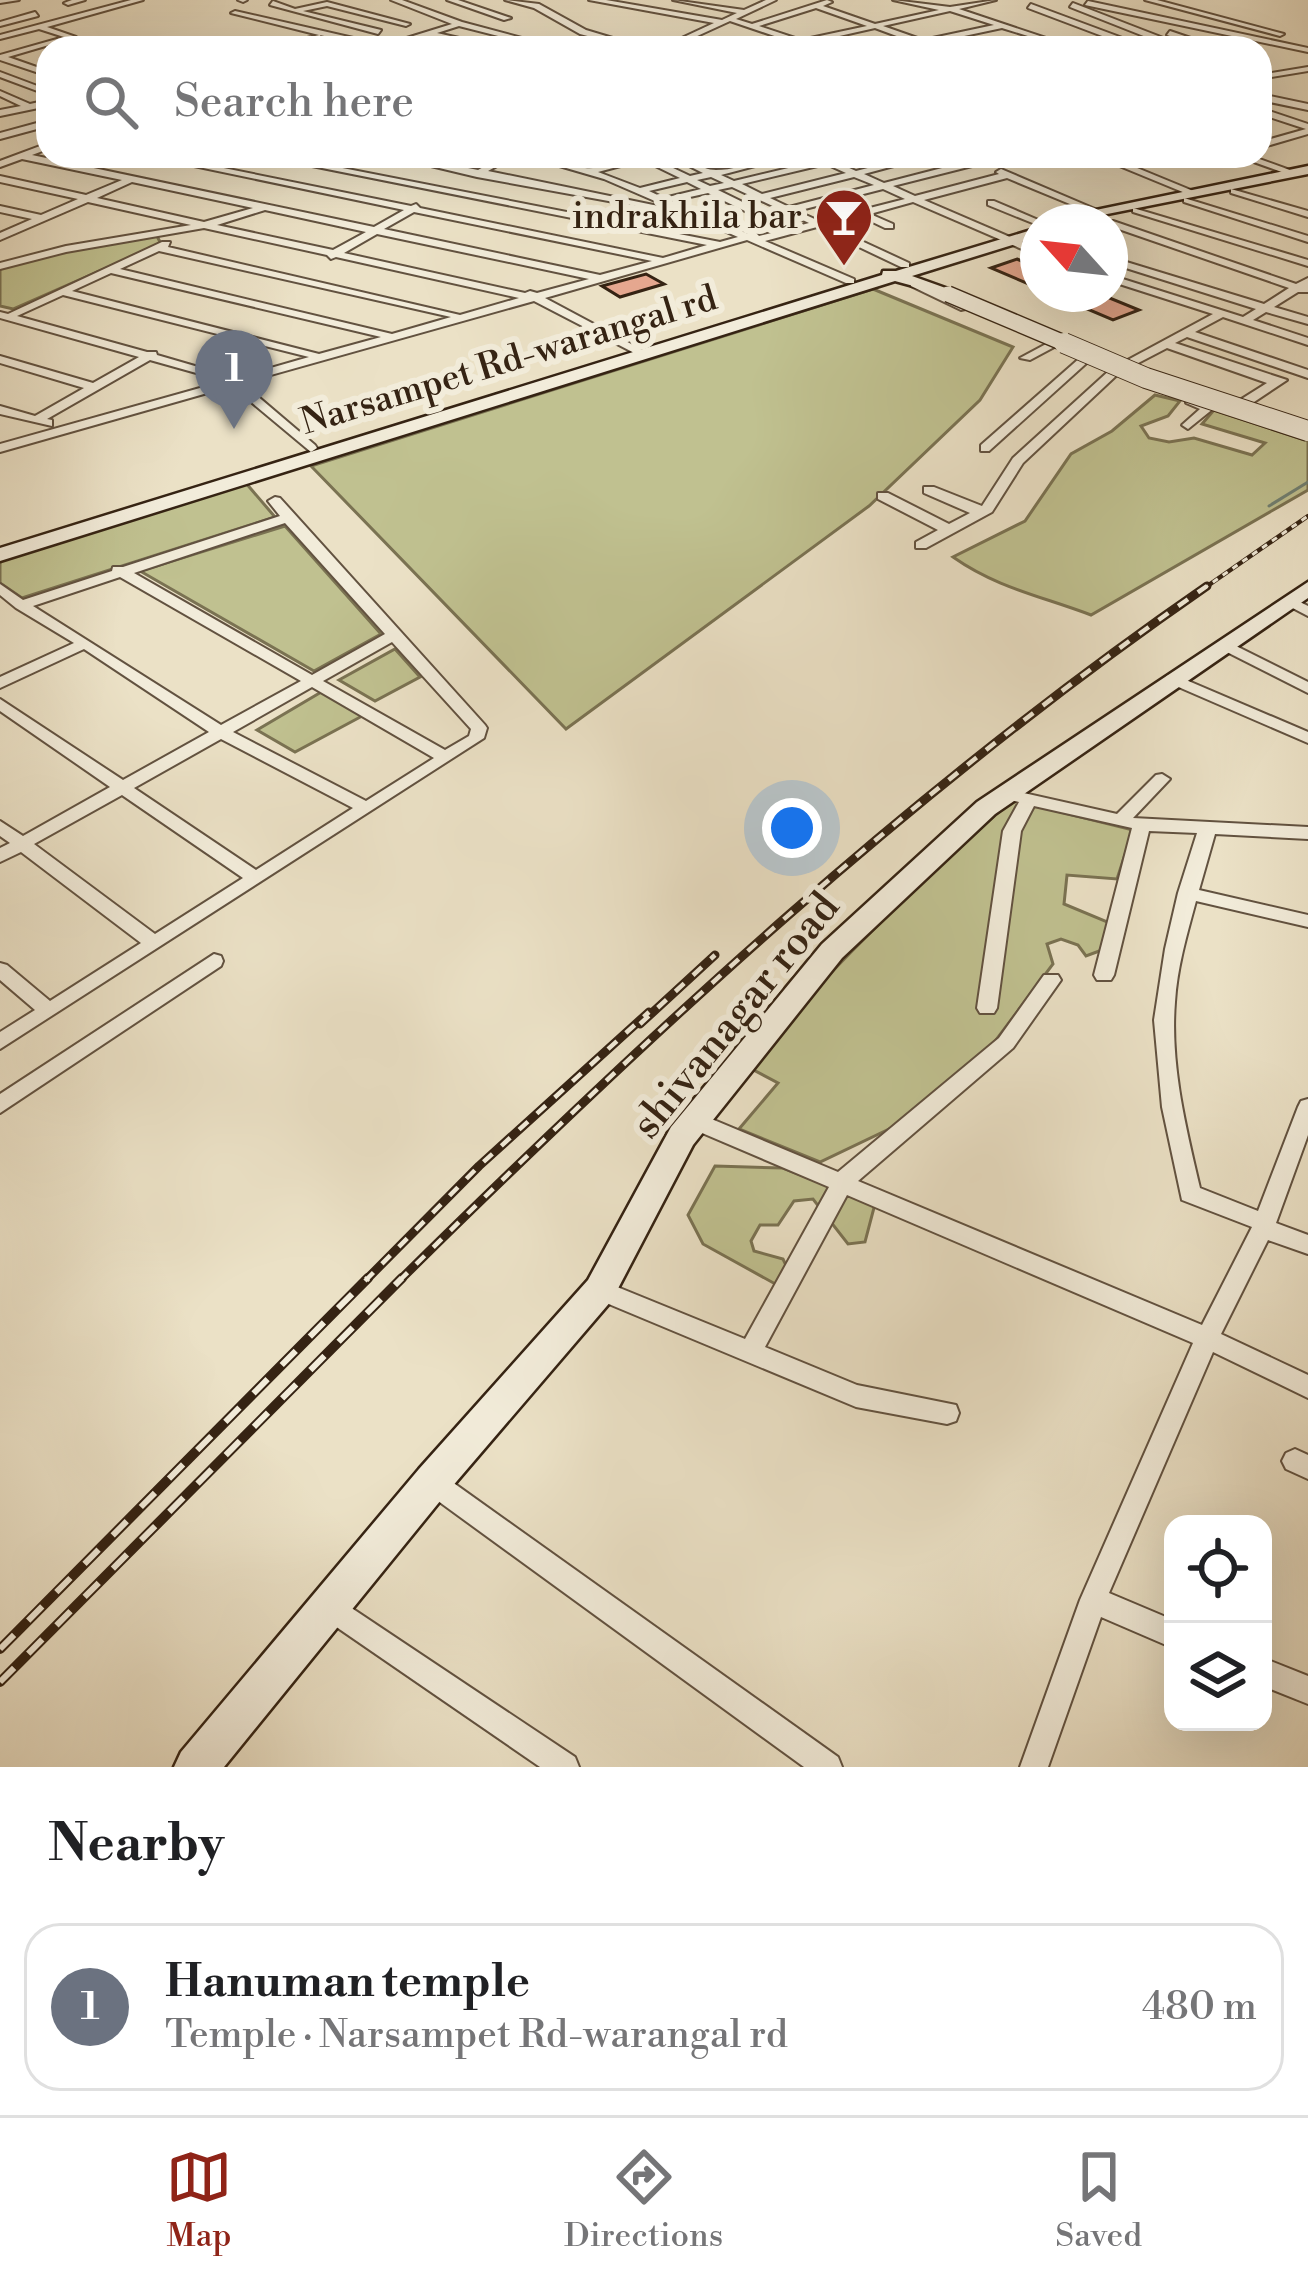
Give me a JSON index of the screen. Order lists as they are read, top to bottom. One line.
{"streets":{"main road":["Narsampet Rd-warangal rd","shivanagar road"]},"places":{"bar":["indrakhila bar"]},"north":"top left","page":{"search":"Search here","pins":"1","heading":"Nearby","list":[{"mark":"1","name":"Hanuman temple","note":"Temple · Narsampet Rd-warangal rd","value":"480 m"}],"nav":["Map","Directions","Saved"]}}
